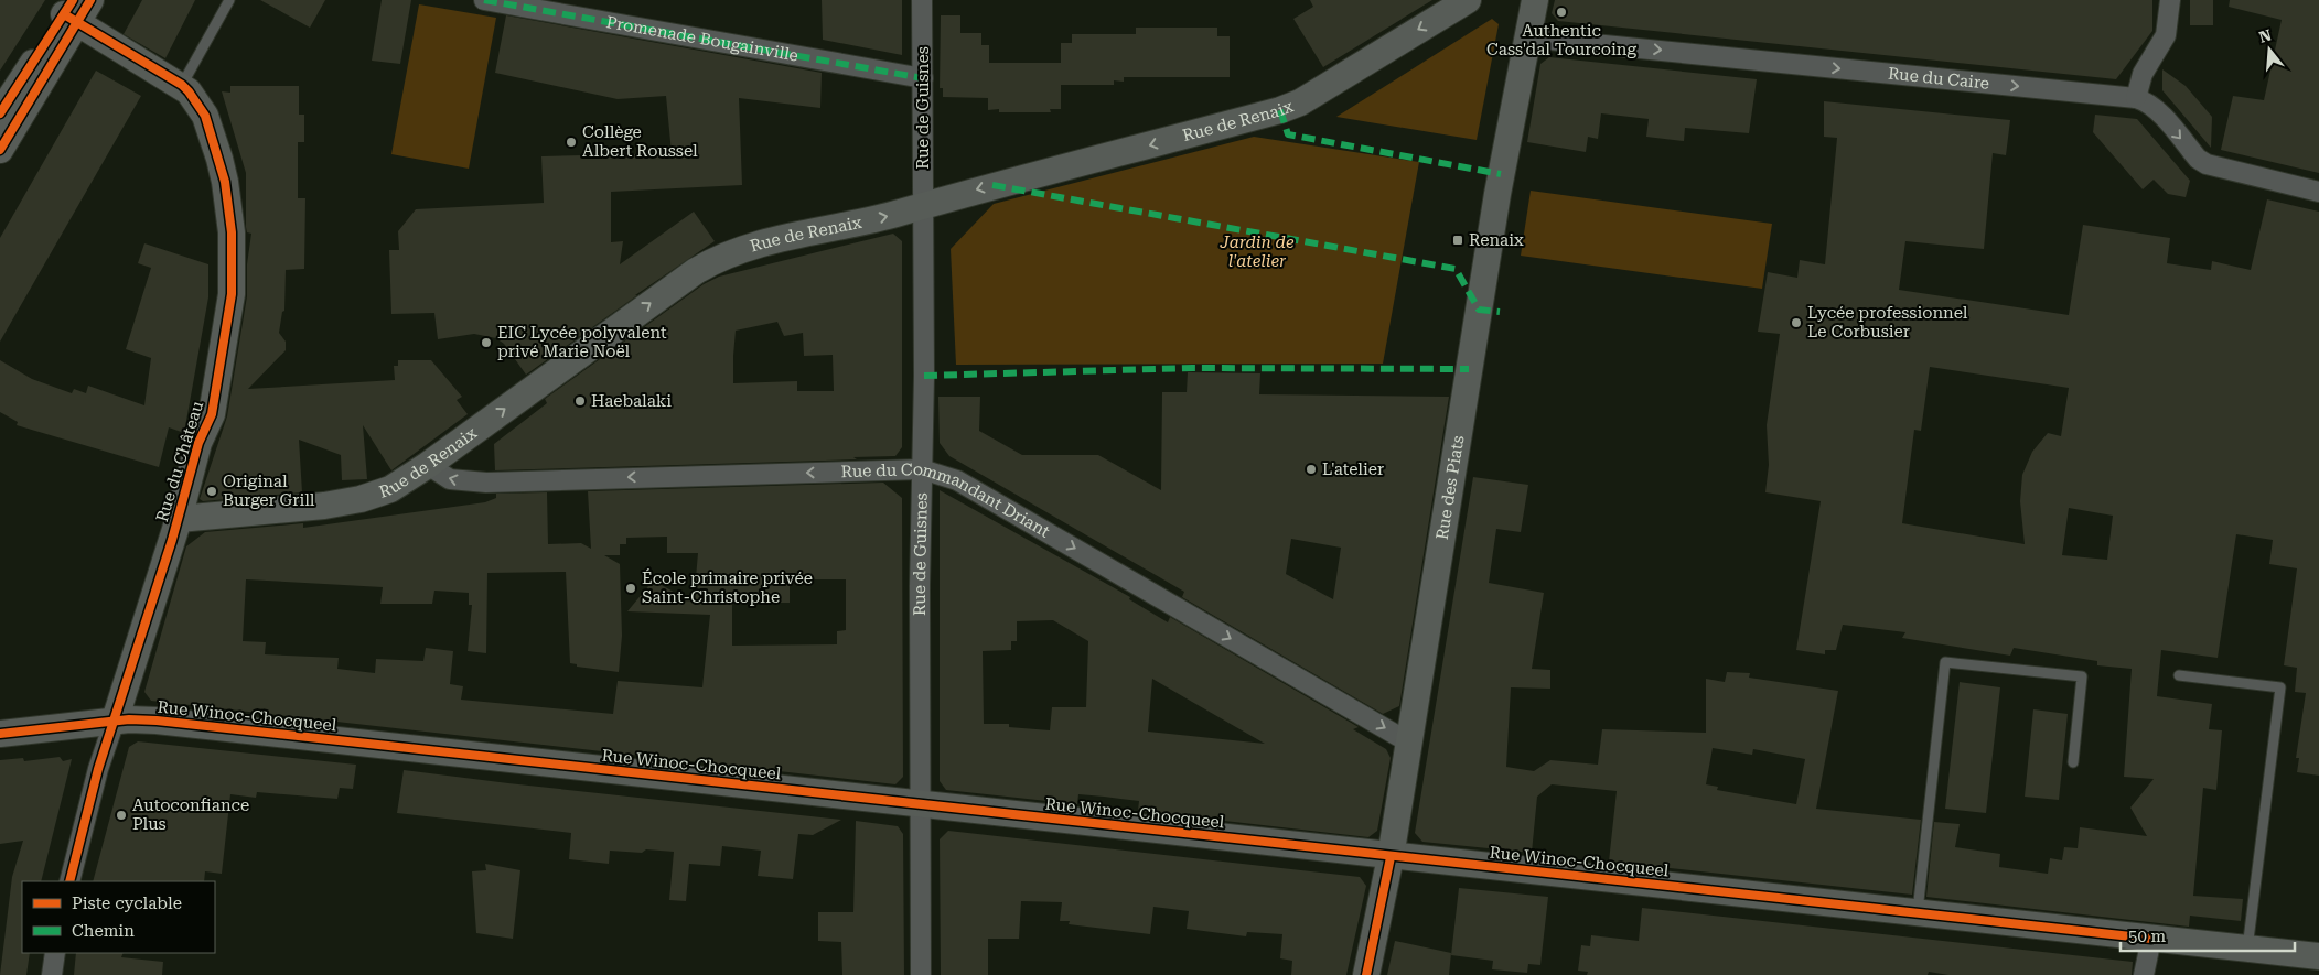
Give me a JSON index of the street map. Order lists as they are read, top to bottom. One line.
{"streets":{"street":["Promenade Bougainville","Rue du Caire","Rue de Guisnes","Rue de Renaix","Rue du Château","Rue des Piats","Rue du Commandant Driant","Rue Winoc-Chocqueel"]},"crossings":[["Promenade Bougainville","Rue de Guisnes"],["Rue du Caire","Rue des Piats"],["Rue de Guisnes","Rue de Renaix"],["Rue de Guisnes","Rue du Commandant Driant"],["Rue de Guisnes","Rue Winoc-Chocqueel"],["Rue de Renaix","Rue du Château"],["Rue de Renaix","Rue du Commandant Driant"],["Rue du Château","Rue Winoc-Chocqueel"],["Rue des Piats","Rue du Commandant Driant"],["Rue des Piats","Rue Winoc-Chocqueel"]],"one_way":["Rue du Caire"],"parks":["Jardin de l'atelier"],"places":{"other":["Authentic Cass'dal Tourcoing","Collège Albert Roussel","Lycée professionnel Le Corbusier","EIC Lycée polyvalent privé Marie Noël","Haebalaki","L'atelier","Original Burger Grill","École primaire privée Saint-Christophe","Autoconfiance Plus"],"transit":["Renaix"]},"legend":["Piste cyclable","Chemin"],"scale_bar":"50 m","north":"top"}
